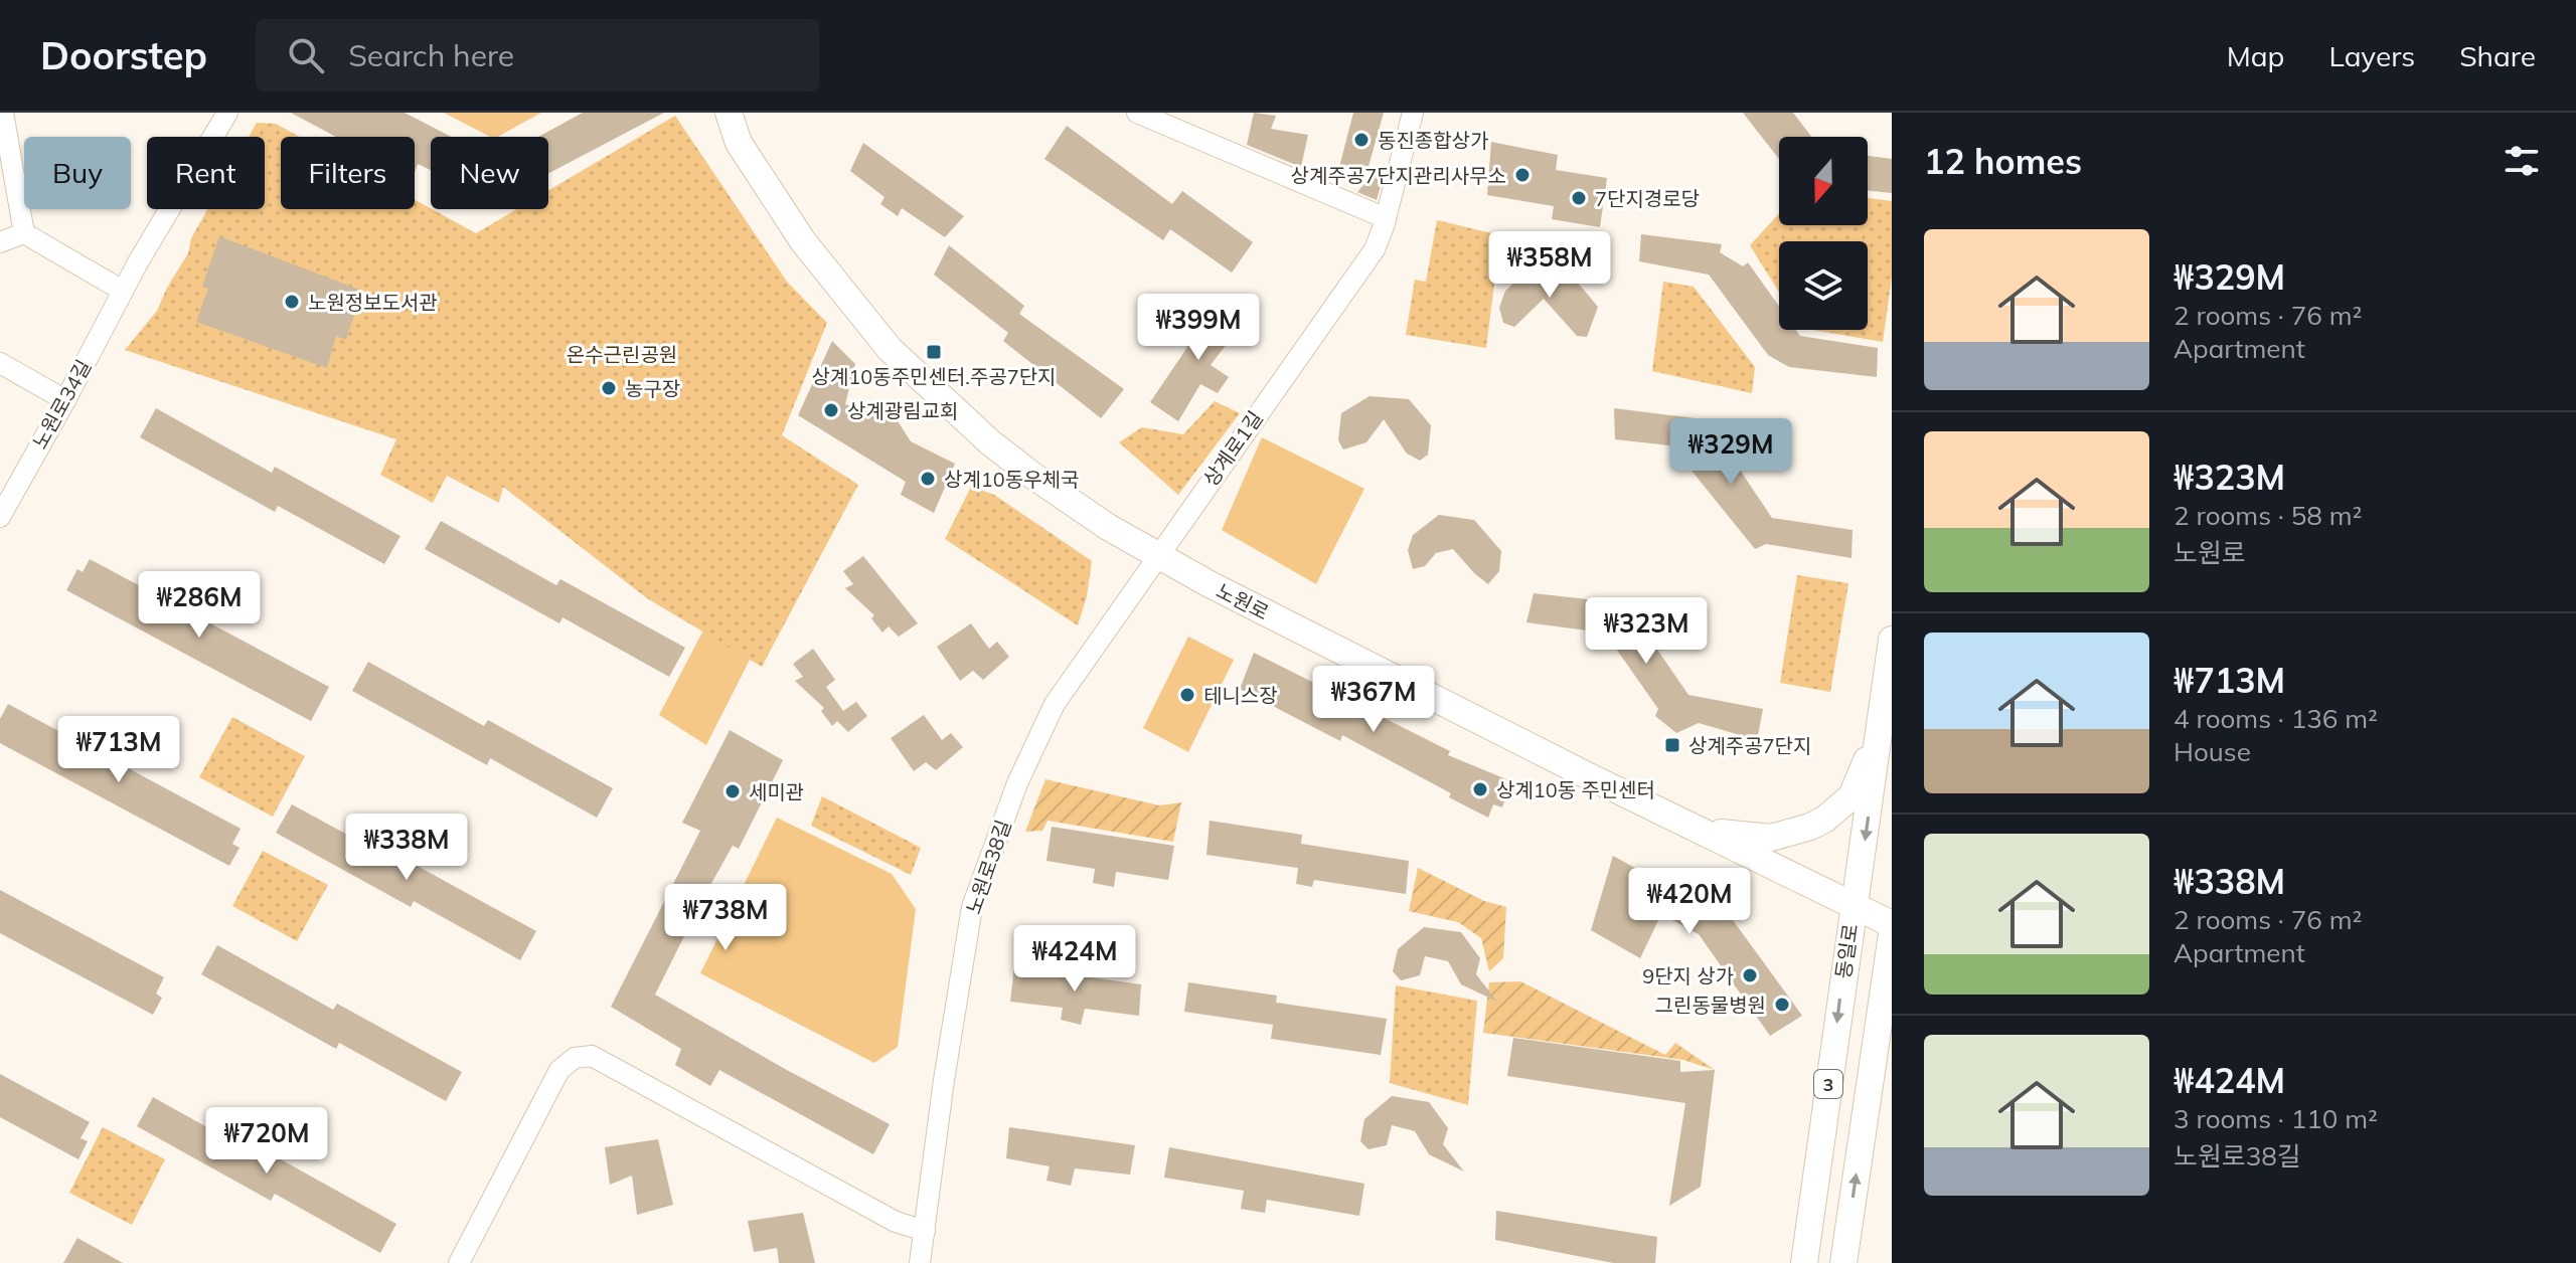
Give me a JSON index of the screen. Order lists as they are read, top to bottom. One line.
{"streets":{"main road":["노원로","동일로","3"],"street":["노원로34길","상계로1길","노원로38길"]},"crossings":[["상계로1길","노원로"],["상계로1길","노원로38길"],["노원로","노원로38길"],["노원로","동일로"]],"parks":["온수근린공원"],"places":{"other":["동진종합상가","상계주공7단지관리사무소","7단지경로당","노원정보도서관","농구장","상계광림교회","상계10동우체국","테니스장","상계10동 주민센터","세미관","9단지 상가","그린동물병원"],"transit":["상계10동주민센터.주공7단지","상계주공7단지"]},"north":"bottom","page":{"header":"Doorstep","search":"Search here","nav":["Map","Layers","Share"],"heading":"12 homes","chip":["Buy","Rent","Filters","New"],"list":[{"name":"₩329M","note":"2 rooms · 76 m² · Apartment"},{"name":"₩323M","note":"2 rooms · 58 m² · 노원로"},{"name":"₩713M","note":"4 rooms · 136 m² · House"},{"name":"₩338M","note":"2 rooms · 76 m² · Apartment"},{"name":"₩424M","note":"3 rooms · 110 m² · 노원로38길"}],"price":["₩358M","₩399M","₩329M","₩286M","₩323M","₩367M","₩713M","₩338M","₩420M","₩738M","₩424M","₩720M"]}}
